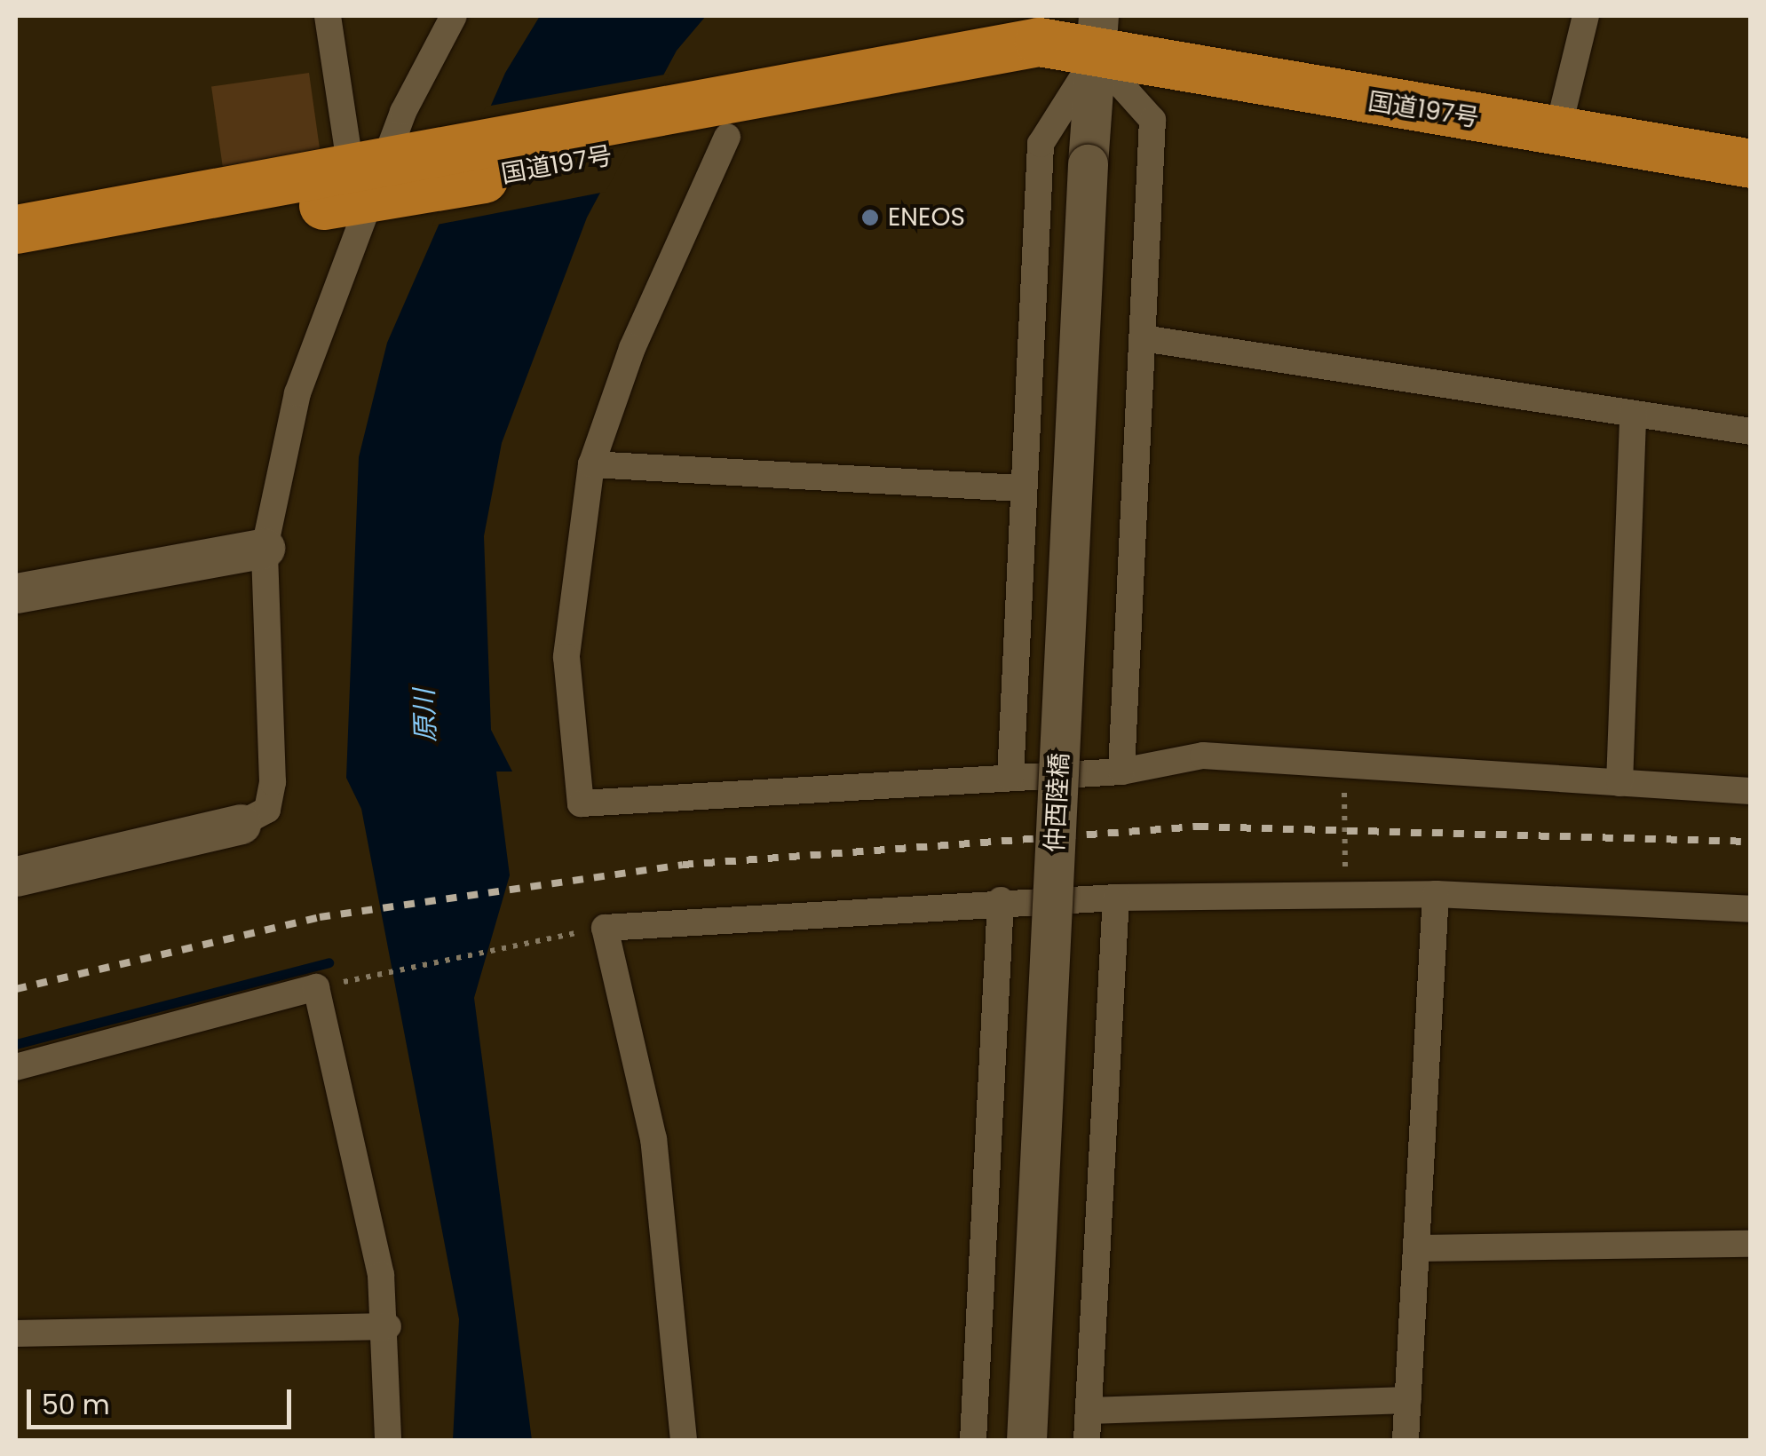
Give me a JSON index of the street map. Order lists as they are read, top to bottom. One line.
{"streets":{"highway":["国道197号"],"main road":["仲西陸橋"]},"crossings":[["国道197号","仲西陸橋"]],"water":["原川"],"places":["ENEOS"],"scale_bar":"50 m"}
